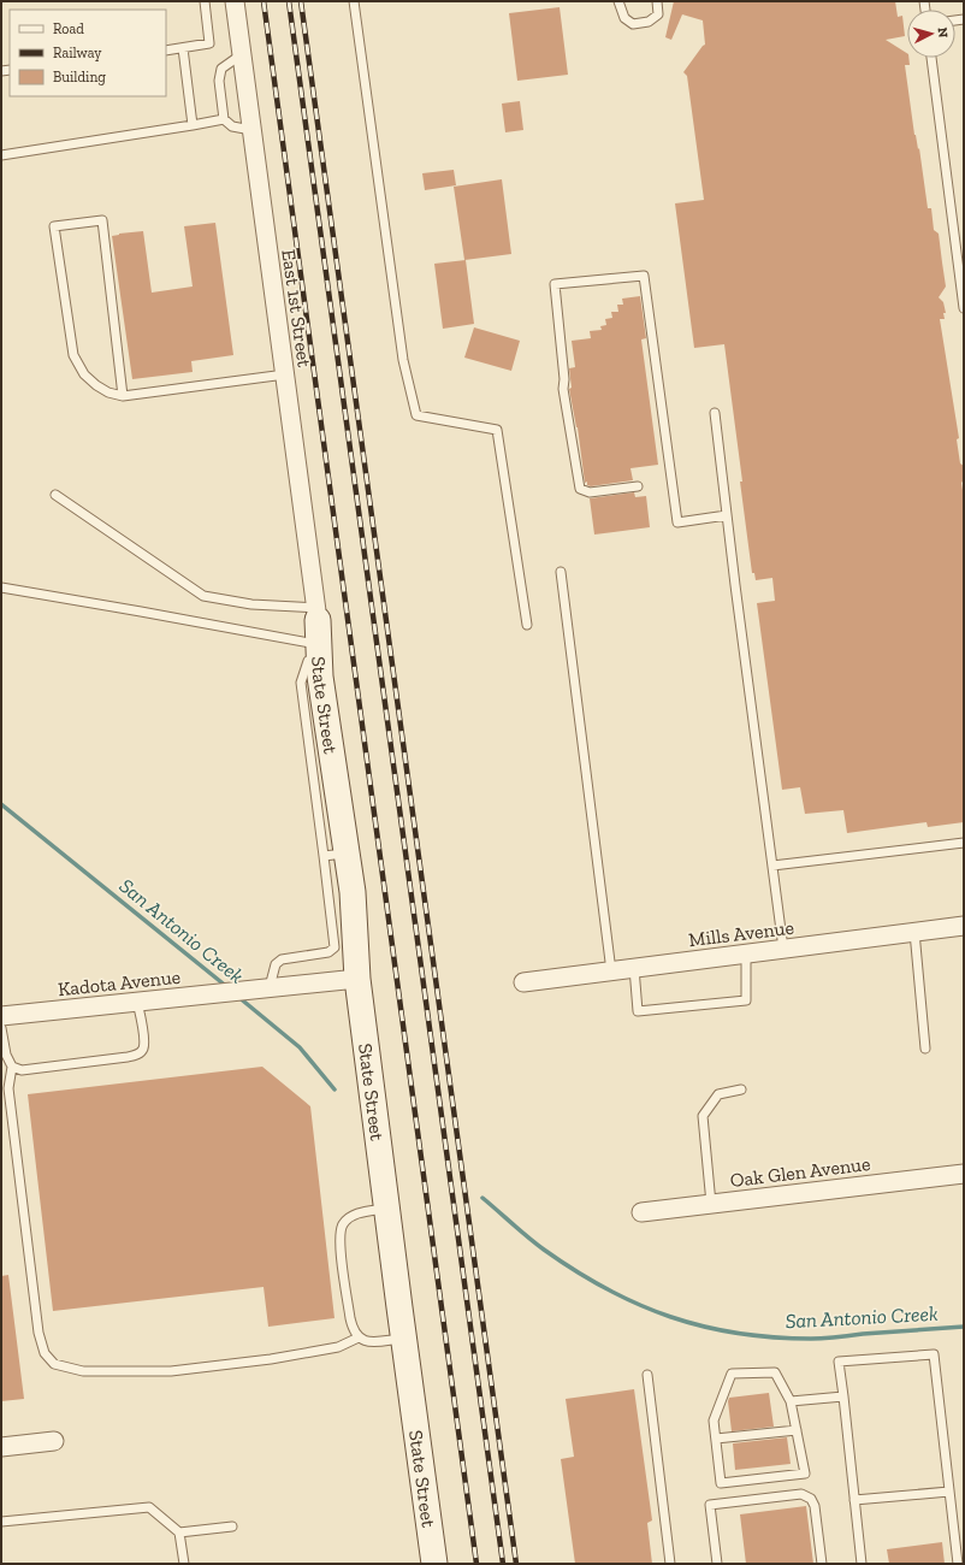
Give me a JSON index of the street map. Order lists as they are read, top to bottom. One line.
{"streets":{"street":["East 1st Street","State Street","Mills Avenue","Kadota Avenue","Oak Glen Avenue"]},"crossings":[["East 1st Street","State Street"],["State Street","Kadota Avenue"]],"water":["San Antonio Creek"],"legend":["Road","Railway","Building"],"north":"right"}
